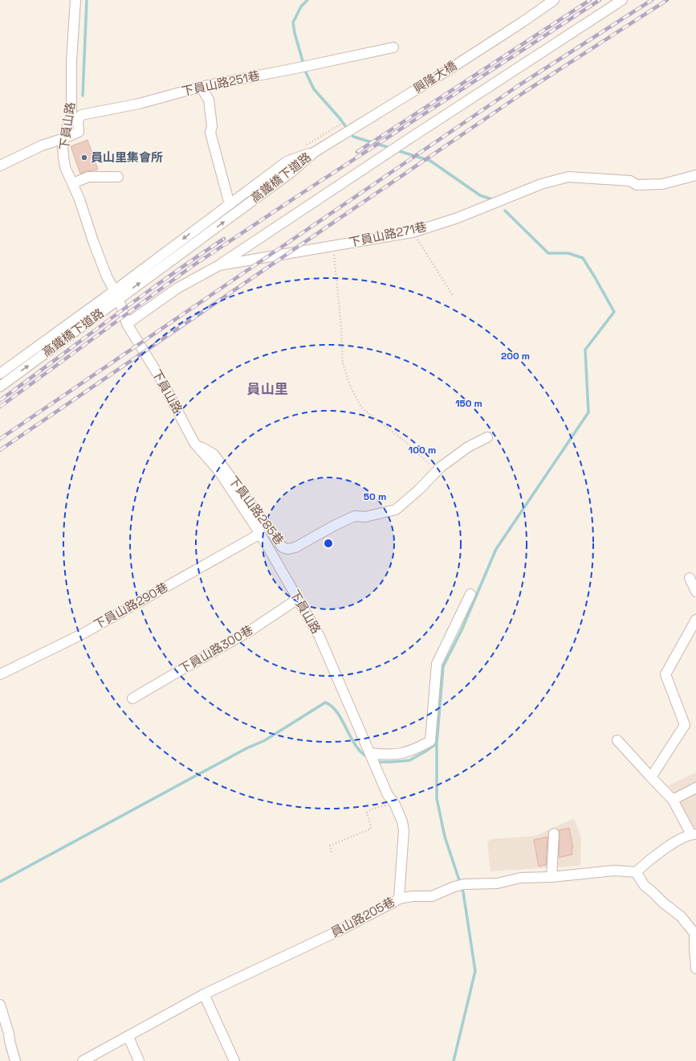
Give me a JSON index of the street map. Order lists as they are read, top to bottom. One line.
{"streets":{"street":["興隆大橋","下員山路251巷","下員山路","高鐵橋下道路","下員山路271巷","下員山路285巷","下員山路290巷","下員山路300巷","員山路205巷"]},"crossings":[["興隆大橋","高鐵橋下道路"],["下員山路251巷","下員山路"],["下員山路","高鐵橋下道路"],["下員山路","下員山路271巷"],["下員山路","下員山路285巷"],["下員山路","下員山路290巷"],["下員山路","下員山路300巷"],["下員山路","員山路205巷"]],"districts":["員山里"],"places":["員山里集會所"],"rings":["200 m","150 m","100 m","50 m"]}
